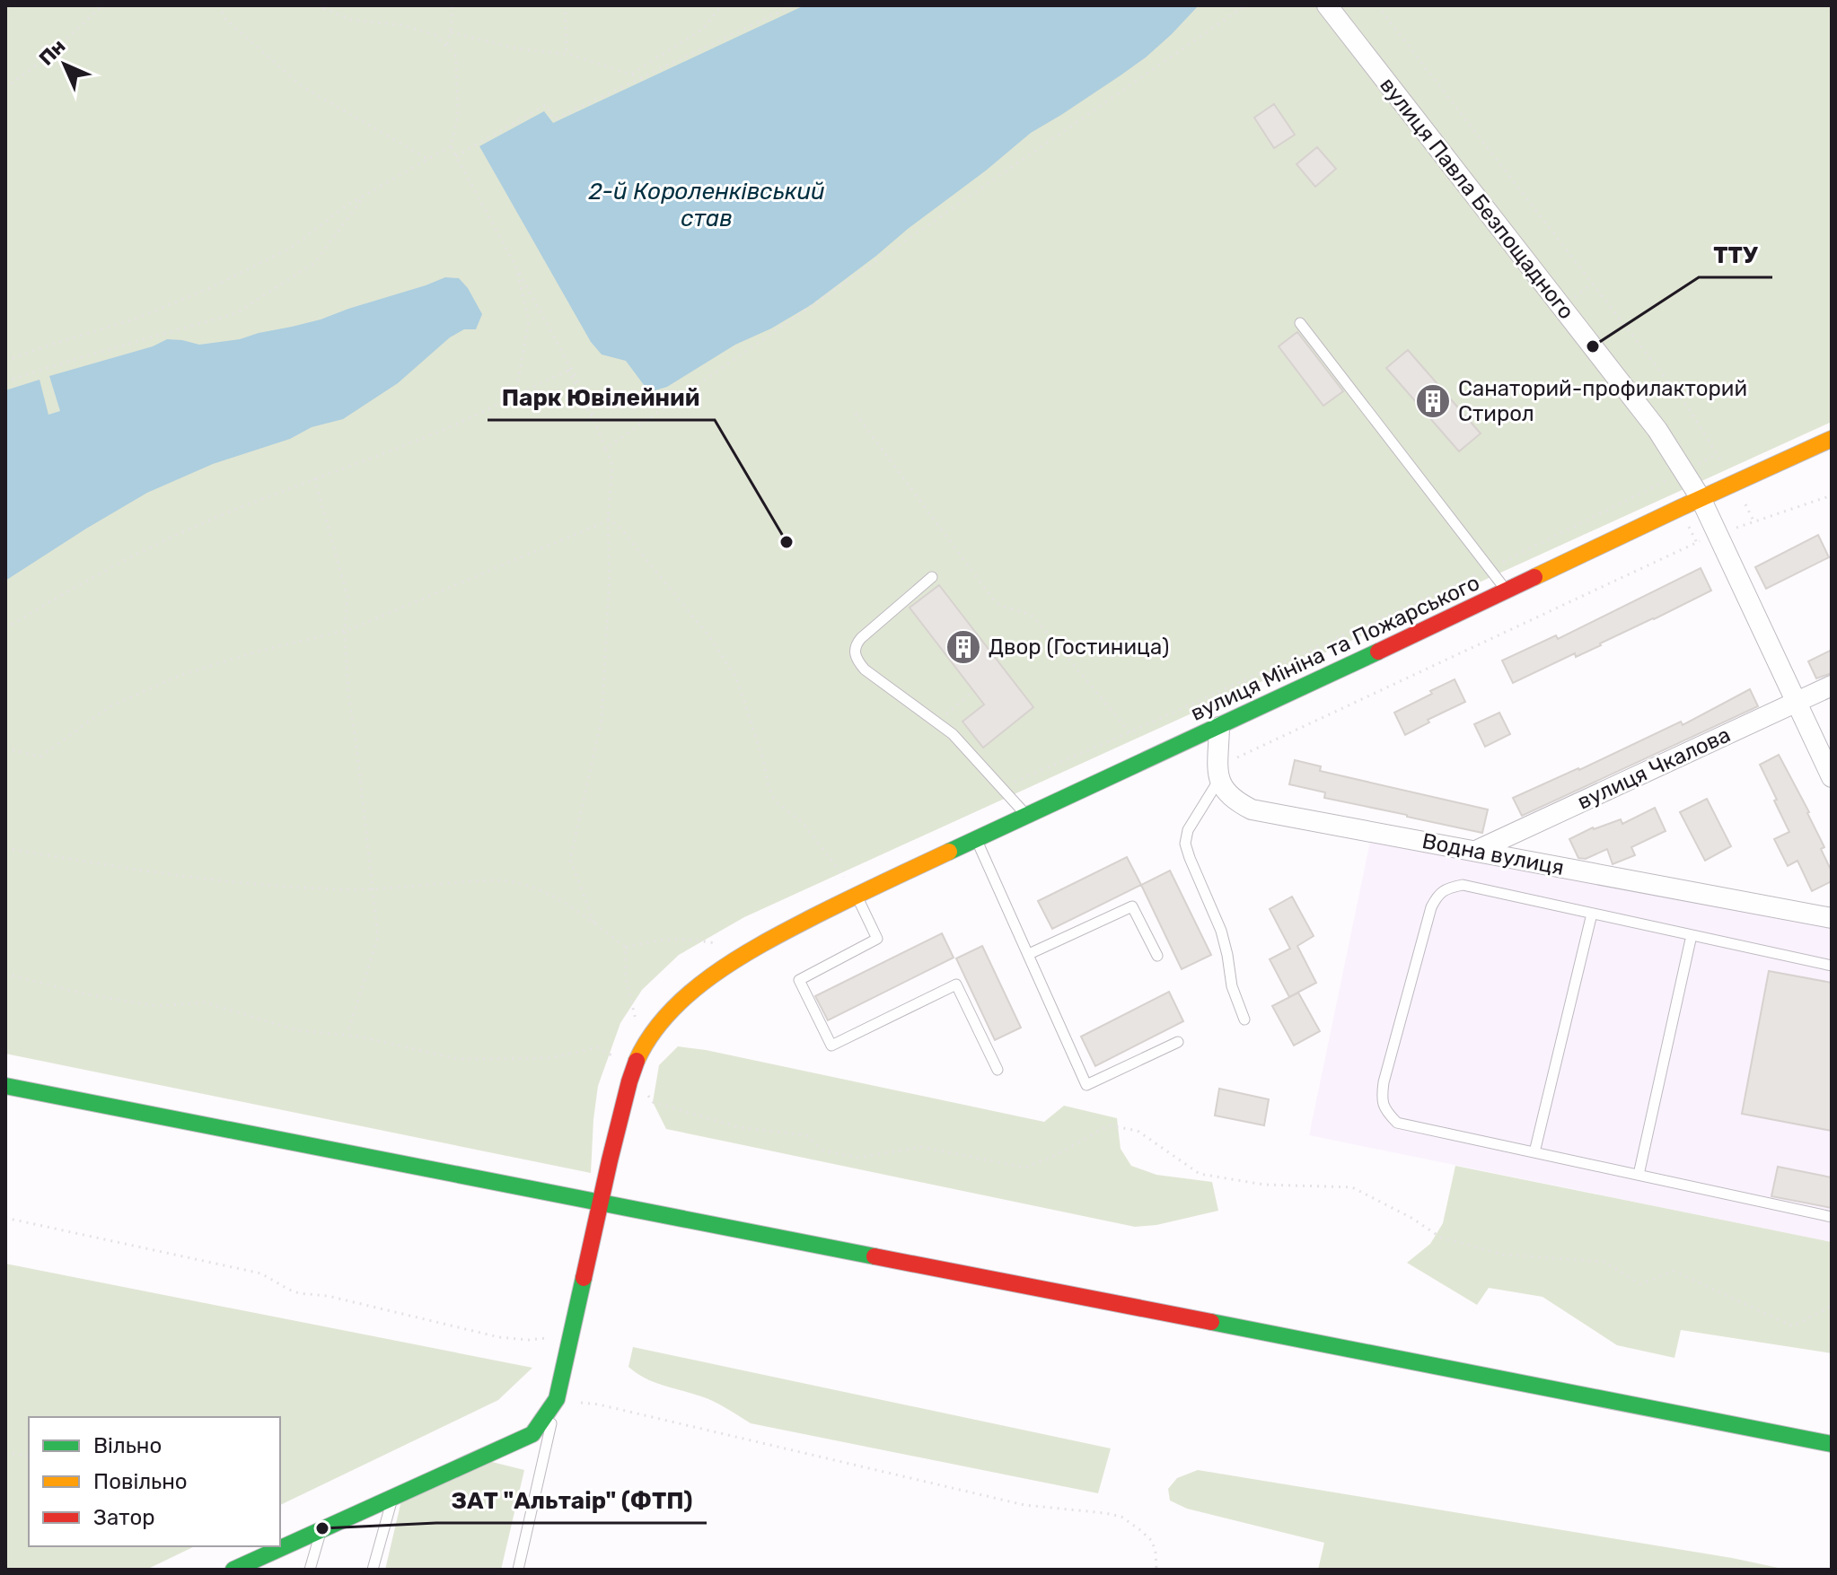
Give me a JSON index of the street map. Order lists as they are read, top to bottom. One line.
{"streets":{"street":["вулиця Павла Безпощадного","вулиця Мініна та Пожарського","вулиця Чкалова","Водна вулиця"]},"crossings":[["вулиця Павла Безпощадного","вулиця Мініна та Пожарського"],["вулиця Павла Безпощадного","вулиця Чкалова"],["вулиця Чкалова","Водна вулиця"]],"water":["2-й Короленківський став"],"places":{"other":["ТТУ","Парк Ювілейний","ЗАТ \"Альтаір\" (ФТП)"],"building":["Санаторий-профилакторий Стирол","Двор (Гостиница)"]},"legend":["Вільно","Повільно","Затор"],"north":"top left"}
